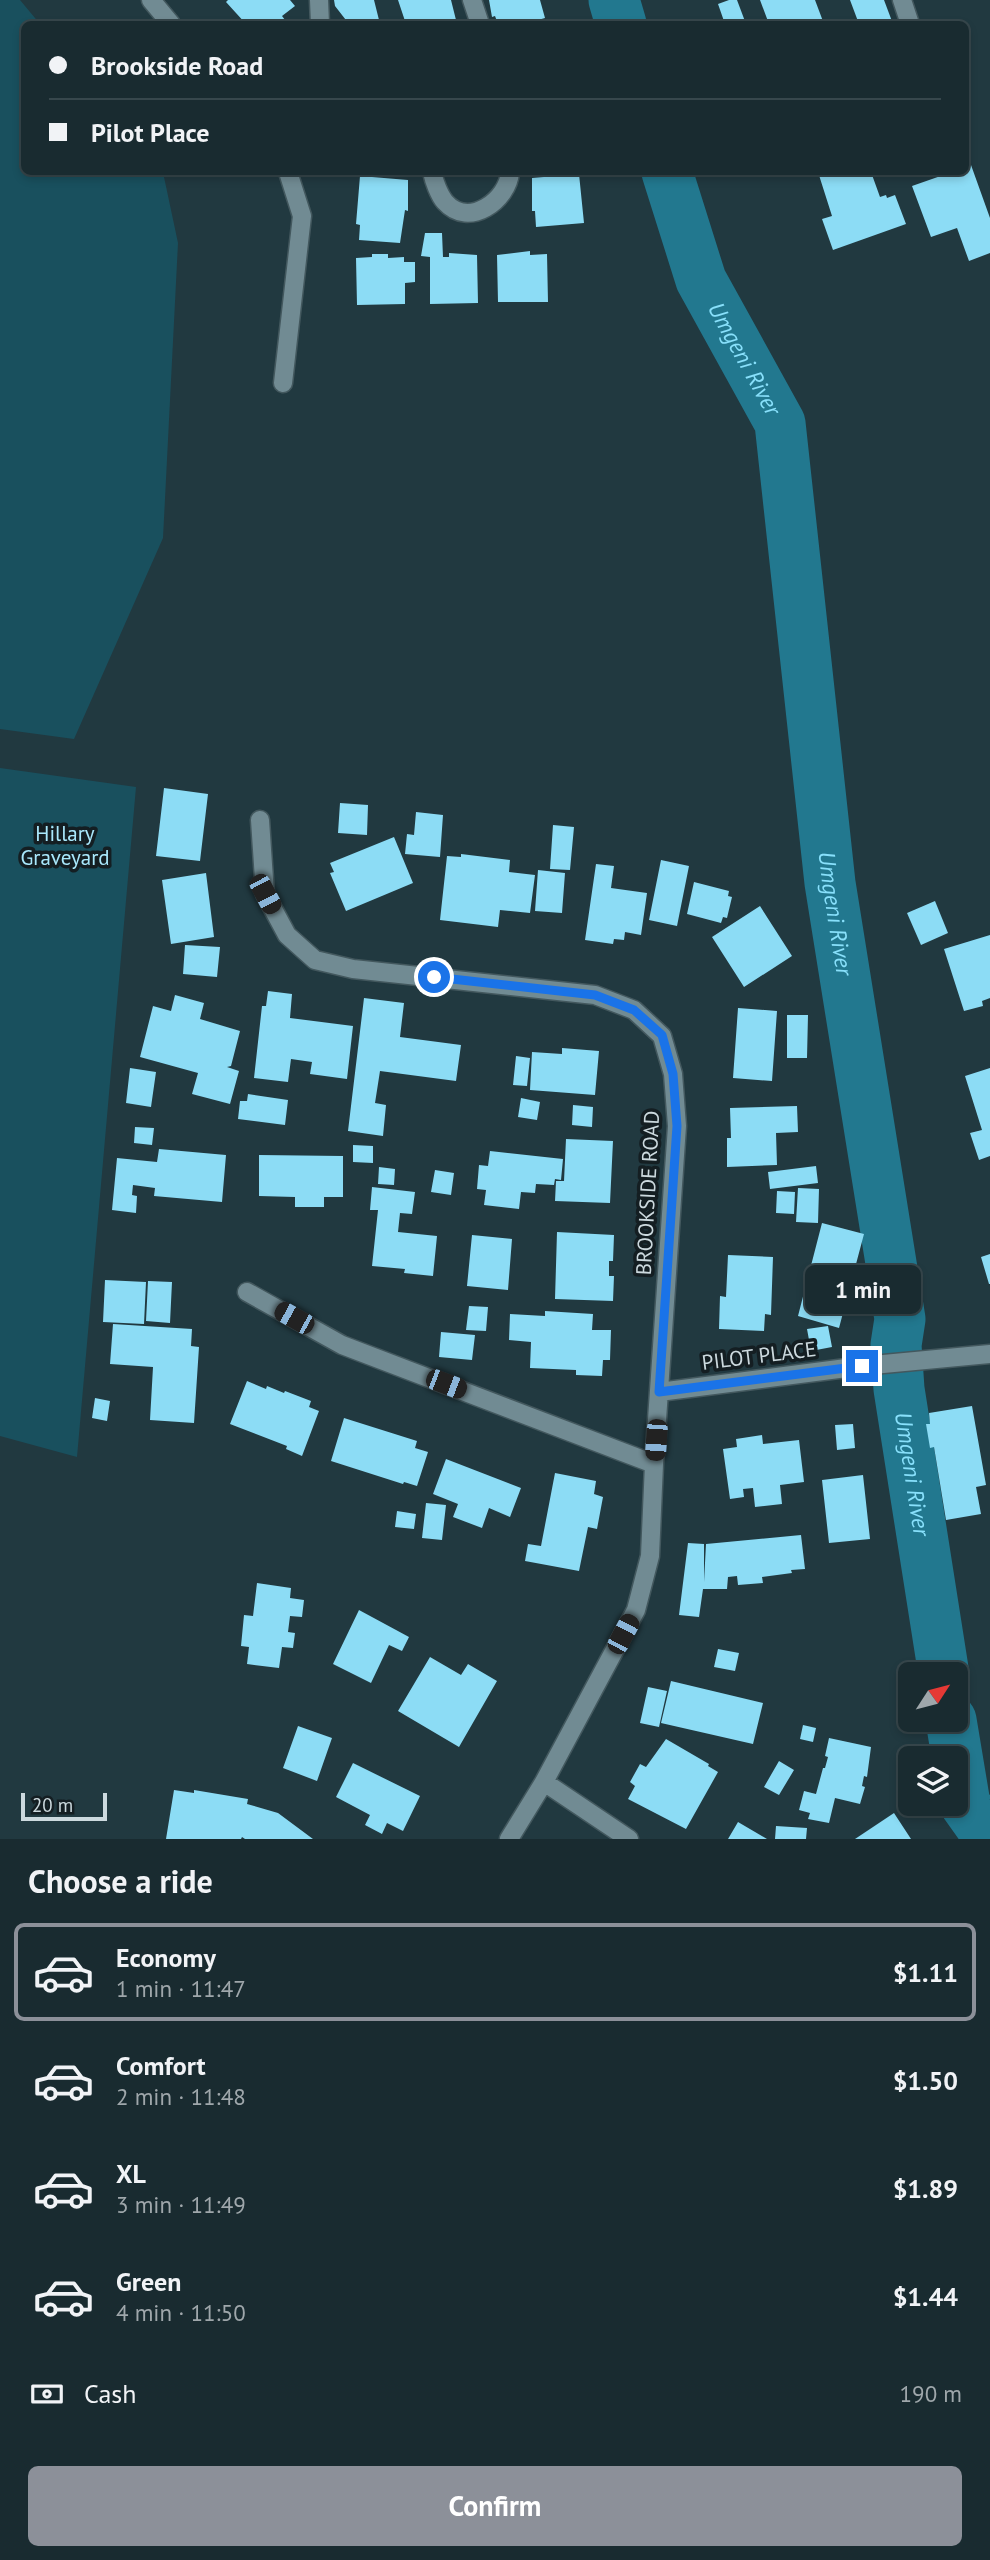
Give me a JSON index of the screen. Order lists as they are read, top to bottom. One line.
{"streets":{"street":["BROOKSIDE ROAD","PILOT PLACE"]},"crossings":[["BROOKSIDE ROAD","PILOT PLACE"]],"water":["Umgeni River"],"parks":["Hillary Graveyard"],"scale_bar":"20 m","north":"top right","page":{"banner":["Brookside Road","Pilot Place"],"bubble":"1 min","scale":"20 m","heading":"Choose a ride","list":[{"name":"Economy","note":"1 min · 11:47","value":"$1.11"},{"name":"Comfort","note":"2 min · 11:48","value":"$1.50"},{"name":"XL","note":"3 min · 11:49","value":"$1.89"},{"name":"Green","note":"4 min · 11:50","value":"$1.44"}],"pay":["Cash","190 m"],"buttons":"Confirm"}}
